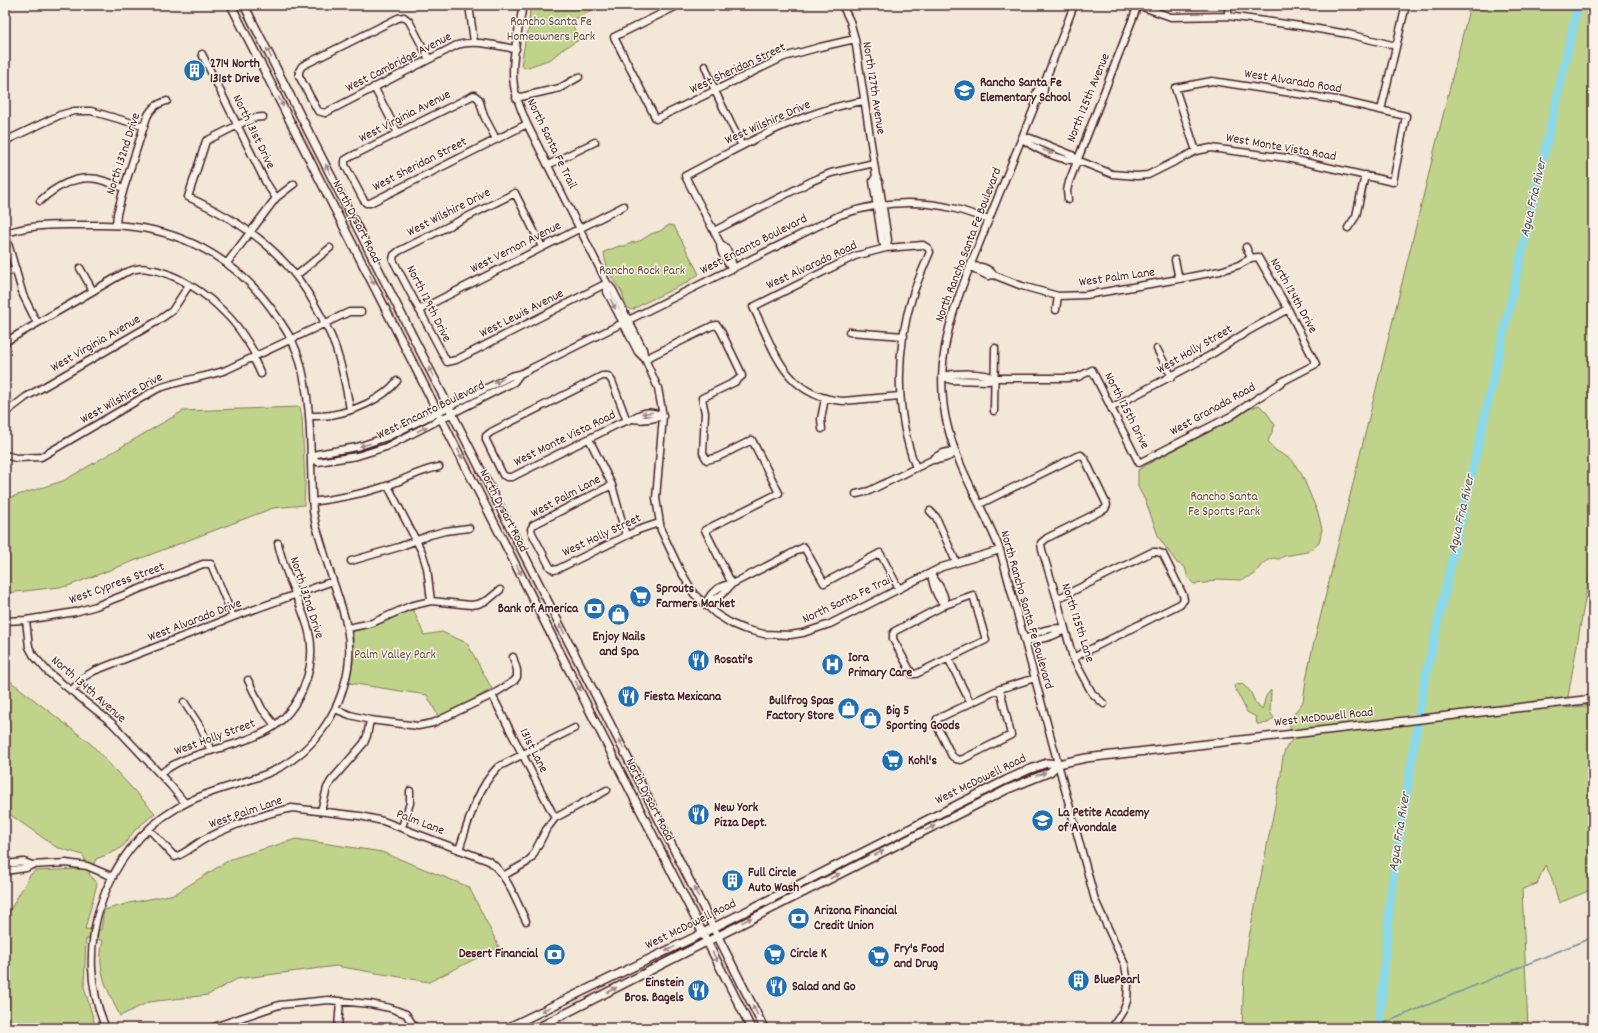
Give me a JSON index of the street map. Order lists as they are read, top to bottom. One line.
{"streets":{"main road":["North Dysart Road","West McDowell Road"],"street":["West Cambridge Avenue","West Sheridan Street","West Alvarado Road","North 127th Avenue","North 125th Avenue","West Virginia Avenue","West Wilshire Drive","North 131st Drive","North Santa Fe Trail","West Monte Vista Road","North 132nd Drive","West Encanto Boulevard","North Rancho Santa Fe Boulevard","West Vernon Avenue","West Palm Lane","North 124th Drive","North 129th Drive","West Lewis Avenue","West Holly Street","West Granada Road","North 125th Drive","West Cypress Street","West Alvarado Drive","North 125th Lane","North 134th Avenue","131st Lane","Palm Lane"]},"crossings":[["West Cambridge Avenue","North Santa Fe Trail"],["West Sheridan Street","North 127th Avenue"],["West Sheridan Street","West Virginia Avenue"],["West Sheridan Street","North Santa Fe Trail"],["West Alvarado Road","North 127th Avenue"],["West Alvarado Road","West Monte Vista Road"],["North 127th Avenue","West Wilshire Drive"],["North 127th Avenue","West Encanto Boulevard"],["North 125th Avenue","West Monte Vista Road"],["West Wilshire Drive","West Vernon Avenue"],["West Wilshire Drive","North 129th Drive"],["North Santa Fe Trail","West Monte Vista Road"],["North Santa Fe Trail","West Encanto Boulevard"],["North Santa Fe Trail","North Rancho Santa Fe Boulevard"],["North Santa Fe Trail","West Vernon Avenue"],["North Santa Fe Trail","West Lewis Avenue"],["North Santa Fe Trail","West Holly Street"],["West Monte Vista Road","North Rancho Santa Fe Boulevard"],["North 132nd Drive","West Holly Street"],["North 132nd Drive","West Alvarado Drive"],["North Dysart Road","West Encanto Boulevard"],["North Dysart Road","West McDowell Road"],["West Encanto Boulevard","North Rancho Santa Fe Boulevard"],["North Rancho Santa Fe Boulevard","West Palm Lane"],["North Rancho Santa Fe Boulevard","North 125th Lane"],["North Rancho Santa Fe Boulevard","West McDowell Road"],["West Vernon Avenue","North 129th Drive"],["West Palm Lane","North 124th Drive"],["West Palm Lane","West Holly Street"],["West Palm Lane","Palm Lane"],["North 124th Drive","West Holly Street"],["North 124th Drive","West Granada Road"],["North 129th Drive","West Lewis Avenue"],["West Holly Street","North 125th Drive"],["West Holly Street","North 134th Avenue"],["West Granada Road","North 125th Drive"],["West Cypress Street","West Alvarado Drive"],["West Cypress Street","North 134th Avenue"],["West Alvarado Drive","North 134th Avenue"]],"water":["Agua Fria River"],"parks":["Rancho Santa Fe Homeowners Park","Rancho Rock Park","Rancho Santa Fe Sports Park","Palm Valley Park"],"places":{"building":["2714 North 131st Drive","Full Circle Auto Wash","BluePearl"],"school or university":["Rancho Santa Fe Elementary School","La Petite Academy of Avondale"],"supermarket":["Sprouts Farmers Market","Kohl's","Circle K","Fry's Food and Drug"],"bank":["Bank of America","Arizona Financial Credit Union","Desert Financial"],"shop":["Enjoy Nails and Spa","Bullfrog Spas Factory Store","Big 5 Sporting Goods"],"restaurant":["Rosati's","Fiesta Mexicana","New York Pizza Dept.","Salad and Go","Einstein Bros. Bagels"],"hospital":["Iora Primary Care"]}}
